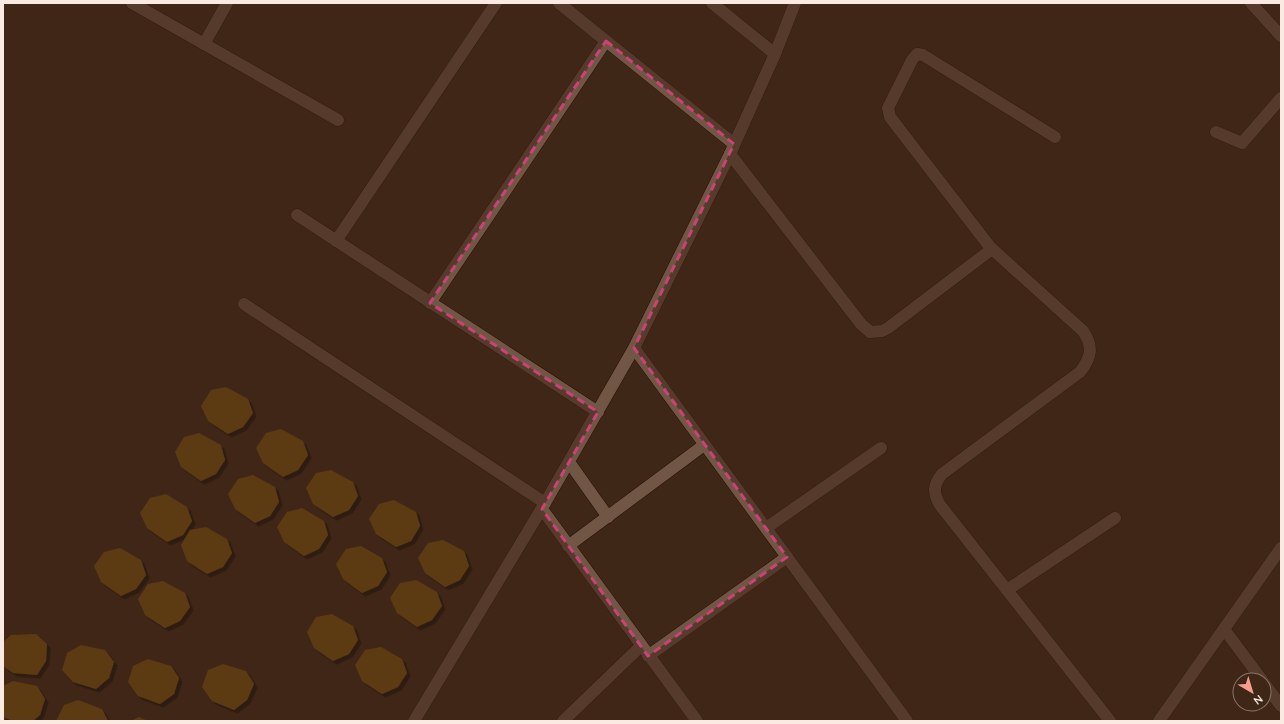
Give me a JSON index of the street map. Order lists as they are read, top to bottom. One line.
{"north":"bottom right"}
